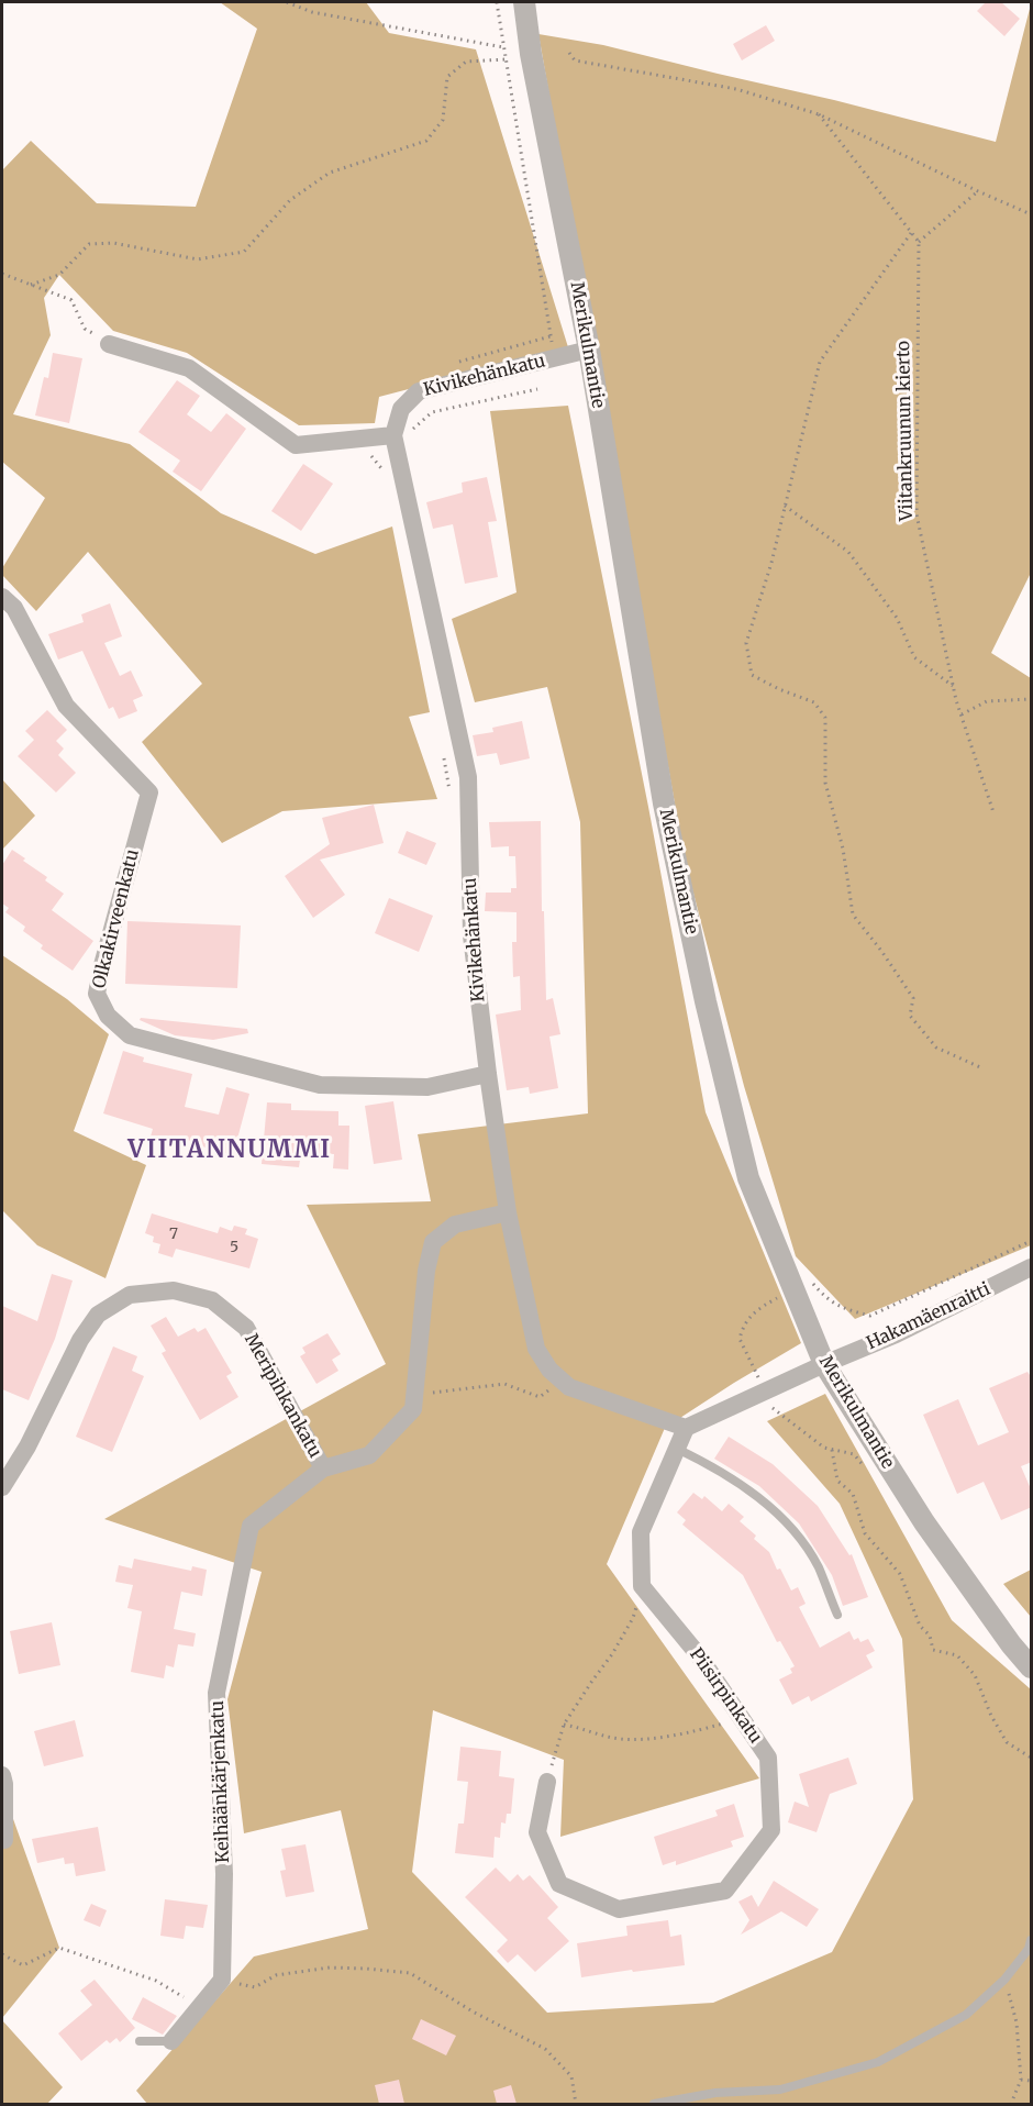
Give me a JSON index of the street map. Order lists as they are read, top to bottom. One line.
{"streets":{"street":["Merikulmantie","Kivikehänkatu","Olkakirveenkatu","Hakamäenraitti","Meripihkankatu","Piisirpinkatu","Keihäänkärjenkatu"],"path":["Viitankruunun kierto"]},"crossings":[["Merikulmantie","Kivikehänkatu"],["Merikulmantie","Hakamäenraitti"],["Kivikehänkatu","Olkakirveenkatu"],["Kivikehänkatu","Keihäänkärjenkatu"],["Meripihkankatu","Keihäänkärjenkatu"]],"districts":["VIITANNUMMI"],"house_numbers":["7","5"]}
